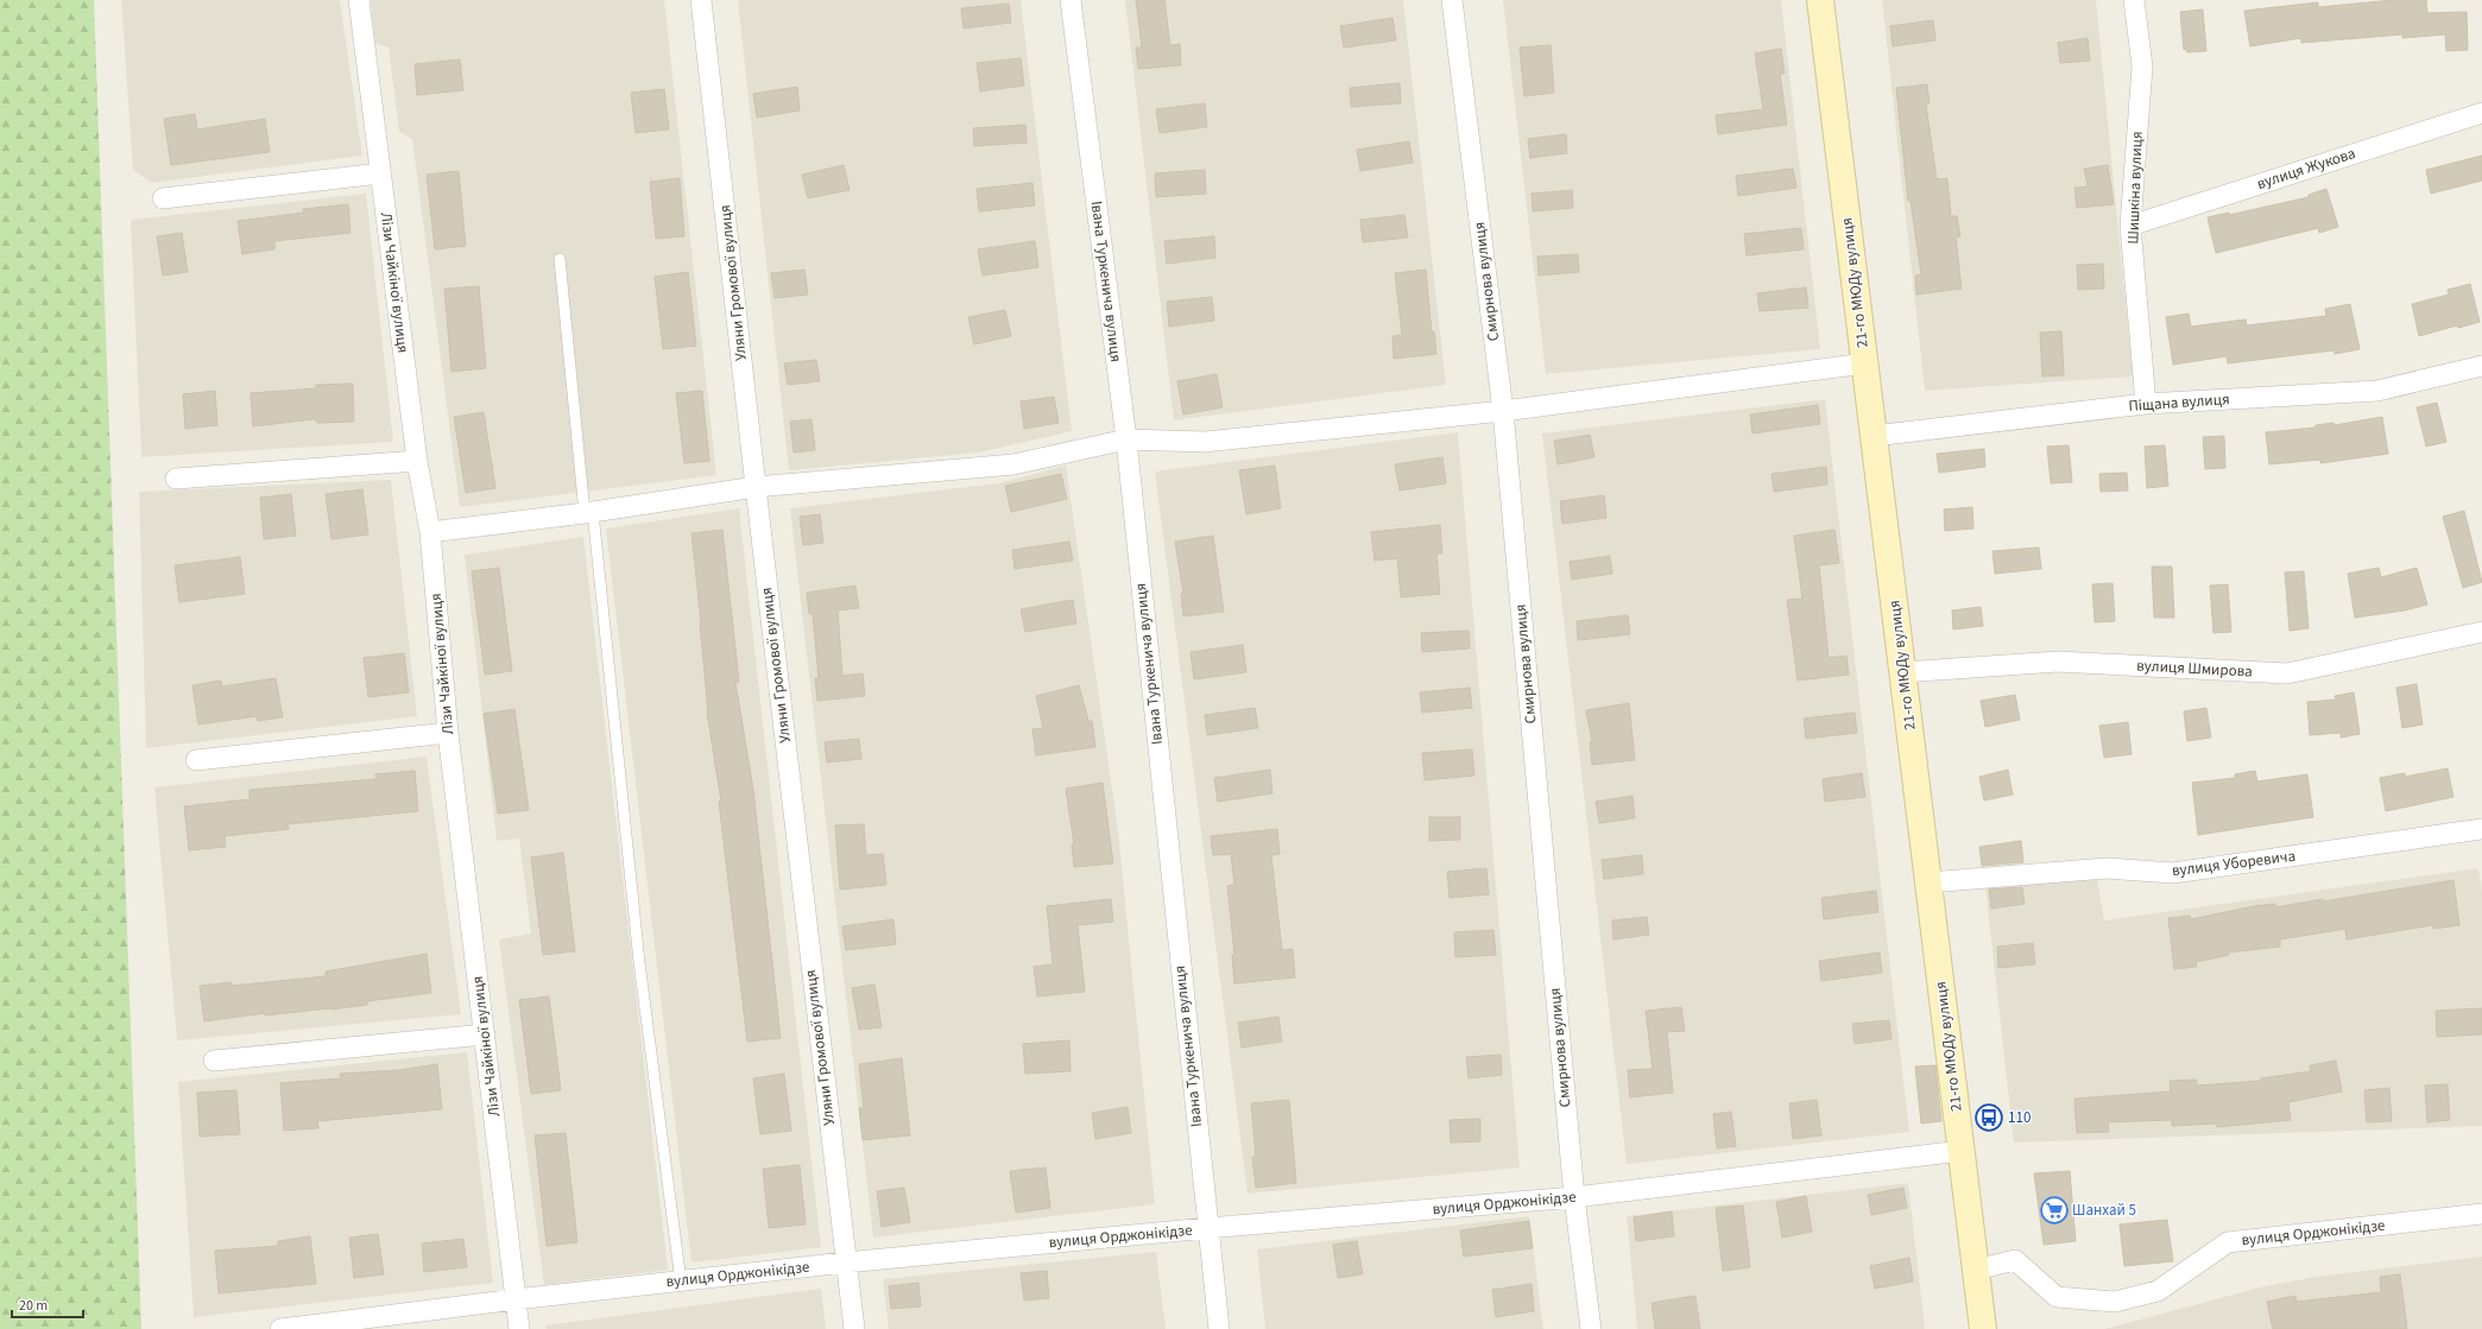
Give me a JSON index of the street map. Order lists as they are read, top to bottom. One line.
{"streets":{"street":["вулиця Жукова","Шишкіна вулиця","Івана Туркенича вулиця","Смирнова вулиця","Лізи Чайкіної вулиця","Уляни Громової вулиця","21-го МЮДу вулиця","Піщана вулиця","вулиця Шмирова","вулиця Уборевича","вулиця Орджонікідзе"]},"crossings":[["вулиця Жукова","Шишкіна вулиця"],["Шишкіна вулиця","Піщана вулиця"],["Івана Туркенича вулиця","вулиця Орджонікідзе"],["Смирнова вулиця","вулиця Орджонікідзе"],["Лізи Чайкіної вулиця","вулиця Орджонікідзе"],["Уляни Громової вулиця","вулиця Орджонікідзе"],["21-го МЮДу вулиця","Піщана вулиця"],["21-го МЮДу вулиця","вулиця Шмирова"],["21-го МЮДу вулиця","вулиця Уборевича"],["21-го МЮДу вулиця","вулиця Орджонікідзе"]],"places":{"bus stop":["110"],"supermarket":["Шанхай 5"]},"scale_bar":"20 m"}
